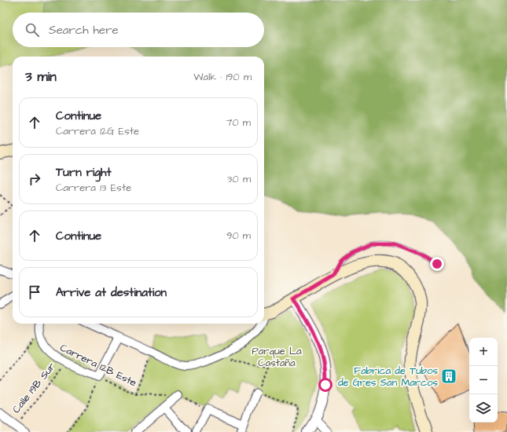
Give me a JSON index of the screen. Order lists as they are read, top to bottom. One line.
{"streets":{"street":["Carrera 12B Este"],"path":["Calle 19B Sur"]},"crossings":[["Carrera 12B Este","Calle 19B Sur"]],"parks":["Parque La Castaña"],"places":{"building":["Fabrica de Tubos de Gres San Marcos"]},"page":{"search":"Search here","heading":["3 min","Walk · 190 m"],"list":[["Continue","Carrera 12G Este","70 m"],["Turn right","Carrera 13 Este","30 m"],["Continue","90 m"],"Arrive at destination"],"map_buttons":["+","−"]}}
